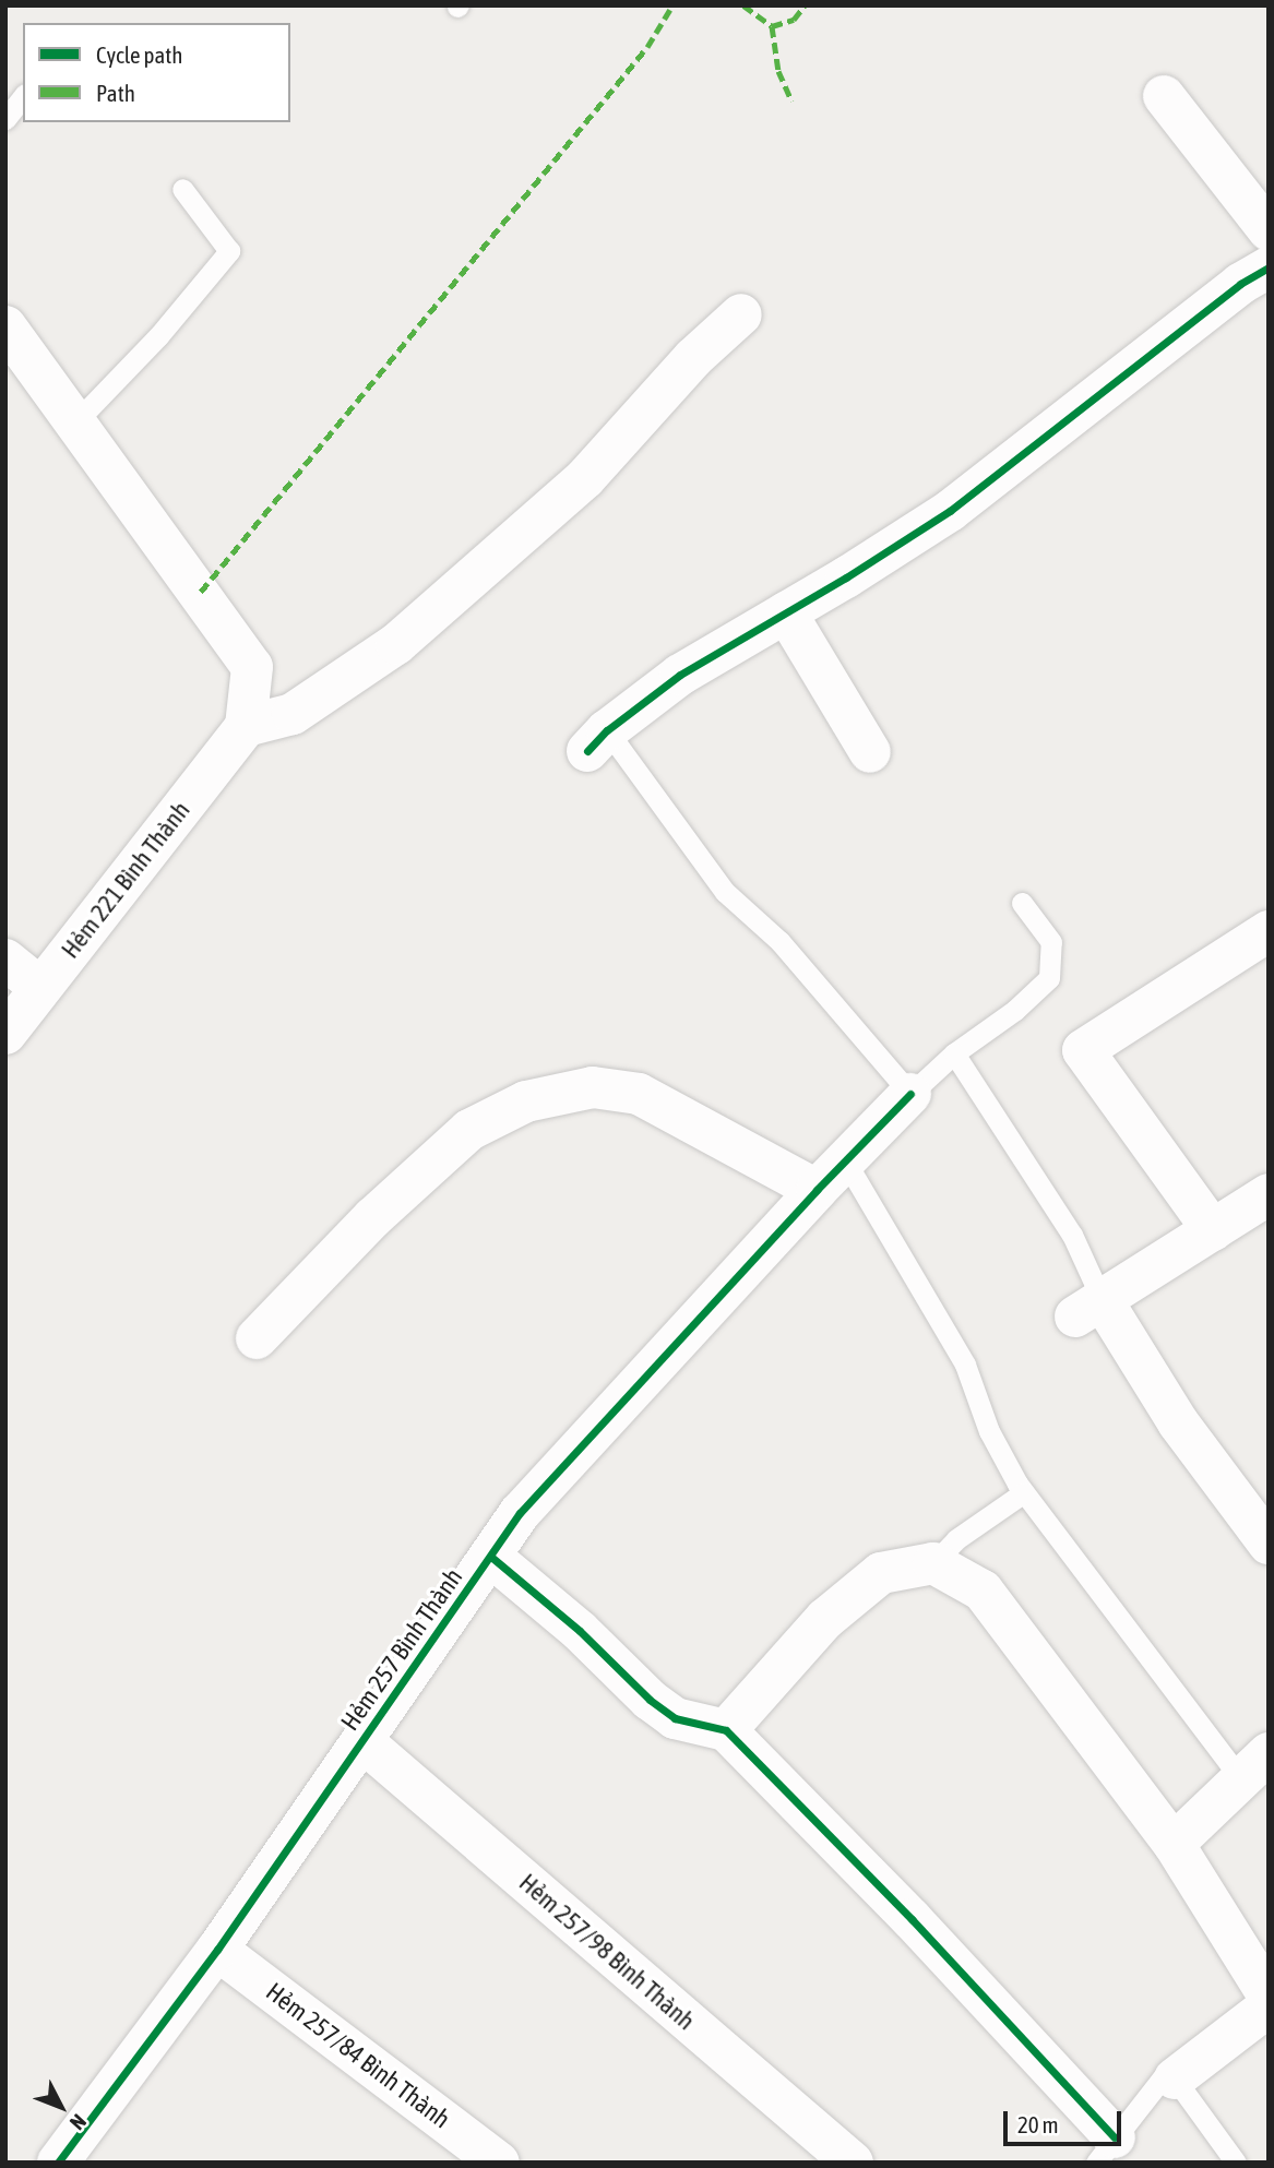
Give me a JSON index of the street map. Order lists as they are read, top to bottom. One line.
{"streets":{"street":["Hẻm 221 Bình Thành","Hẻm 257 Bình Thành","Hẻm 257/98 Bình Thành","Hẻm 257/84 Bình Thành"]},"crossings":[["Hẻm 257 Bình Thành","Hẻm 257/98 Bình Thành"],["Hẻm 257 Bình Thành","Hẻm 257/84 Bình Thành"]],"legend":["Cycle path","Path"],"scale_bar":"20 m","north":"bottom right"}
